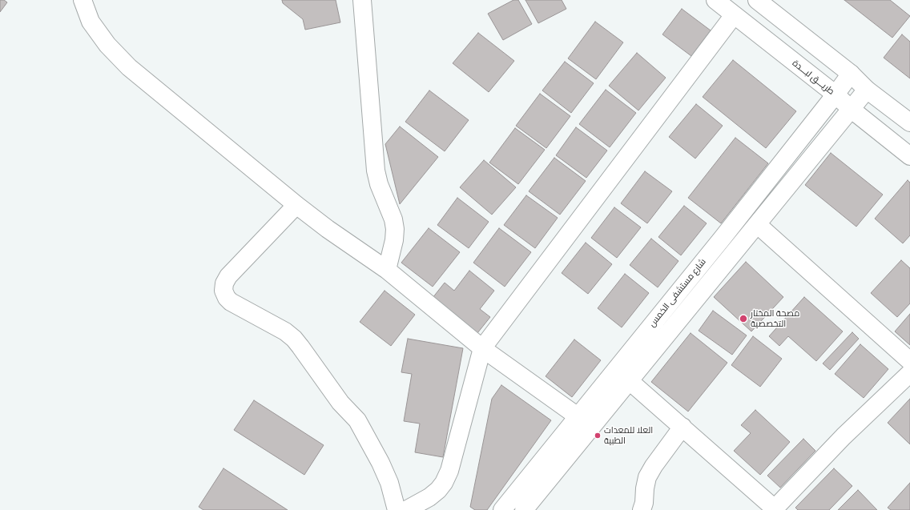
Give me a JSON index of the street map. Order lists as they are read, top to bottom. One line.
{"streets":{"street":["طريـــق لبـــدة","شارع مستشفى الخمس"]},"crossings":[["طريـــق لبـــدة","شارع مستشفى الخمس"]],"places":["مصحة المختار التخصصية","العلا للمعدات الطبية"]}
